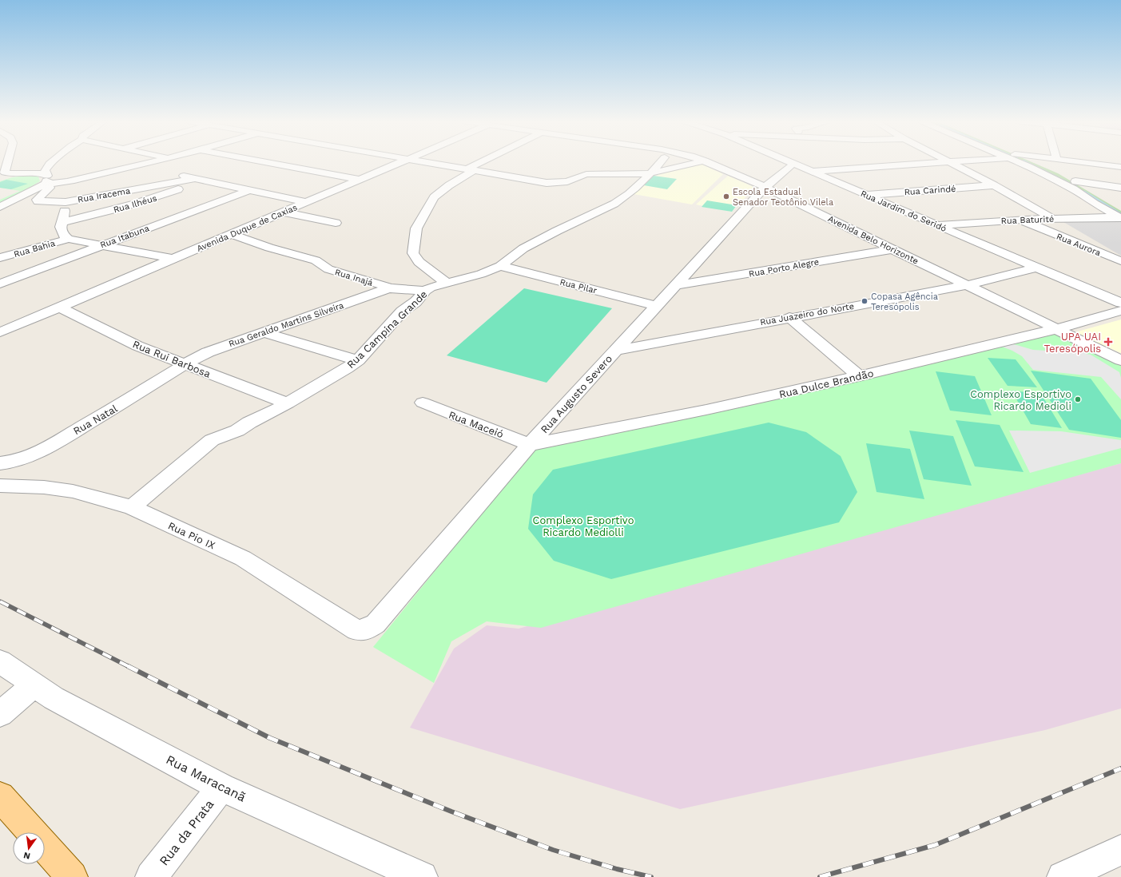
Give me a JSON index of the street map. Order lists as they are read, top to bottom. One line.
{"streets":{"street":["Rua Carindé","Rua Iracema","Rua Ilhéus","Rua Jardim do Seridó","Rua Baturité","Avenida Duque de Caxias","Rua Itabuna","Avenida Belo Horizonte","Rua Aurora","Rua Bahia","Rua Porto Alegre","Rua Inajá","Rua Pilar","Rua Juazeiro do Norte","Rua Geraldo Martins Silveira","Rua Campina Grande","Rua Rui Barbosa","Rua Dulce Brandão","Rua Augusto Severo","Rua Natal","Rua Maceió","Rua Pio IX","Rua Maracanã","Rua da Prata"]},"crossings":[["Rua Carindé","Rua Jardim do Seridó"],["Rua Iracema","Rua Ilhéus"],["Rua Jardim do Seridó","Rua Baturité"],["Rua Jardim do Seridó","Rua Juazeiro do Norte"],["Rua Jardim do Seridó","Rua Augusto Severo"],["Rua Baturité","Rua Aurora"],["Avenida Duque de Caxias","Rua Inajá"],["Avenida Duque de Caxias","Rua Rui Barbosa"],["Avenida Belo Horizonte","Rua Porto Alegre"],["Avenida Belo Horizonte","Rua Juazeiro do Norte"],["Avenida Belo Horizonte","Rua Dulce Brandão"],["Avenida Belo Horizonte","Rua Augusto Severo"],["Rua Porto Alegre","Rua Augusto Severo"],["Rua Inajá","Rua Geraldo Martins Silveira"],["Rua Inajá","Rua Campina Grande"],["Rua Pilar","Rua Campina Grande"],["Rua Pilar","Rua Augusto Severo"],["Rua Juazeiro do Norte","Rua Augusto Severo"],["Rua Geraldo Martins Silveira","Rua Rui Barbosa"],["Rua Geraldo Martins Silveira","Rua Natal"],["Rua Campina Grande","Rua Rui Barbosa"],["Rua Campina Grande","Rua Pio IX"],["Rua Rui Barbosa","Rua Natal"],["Rua Dulce Brandão","Rua Augusto Severo"],["Rua Dulce Brandão","Rua Maceió"],["Rua Augusto Severo","Rua Maceió"],["Rua Augusto Severo","Rua Pio IX"],["Rua Maracanã","Rua da Prata"]],"parks":["Complexo Esportivo Ricardo Mediolli"],"places":{"other":["Escola Estadual Senador Teotônio Vilela","Copasa Agência Teresópolis","Complexo Esportivo Ricardo Medioli"],"health":["UPA UAI Teresópolis"]},"north":"bottom"}
